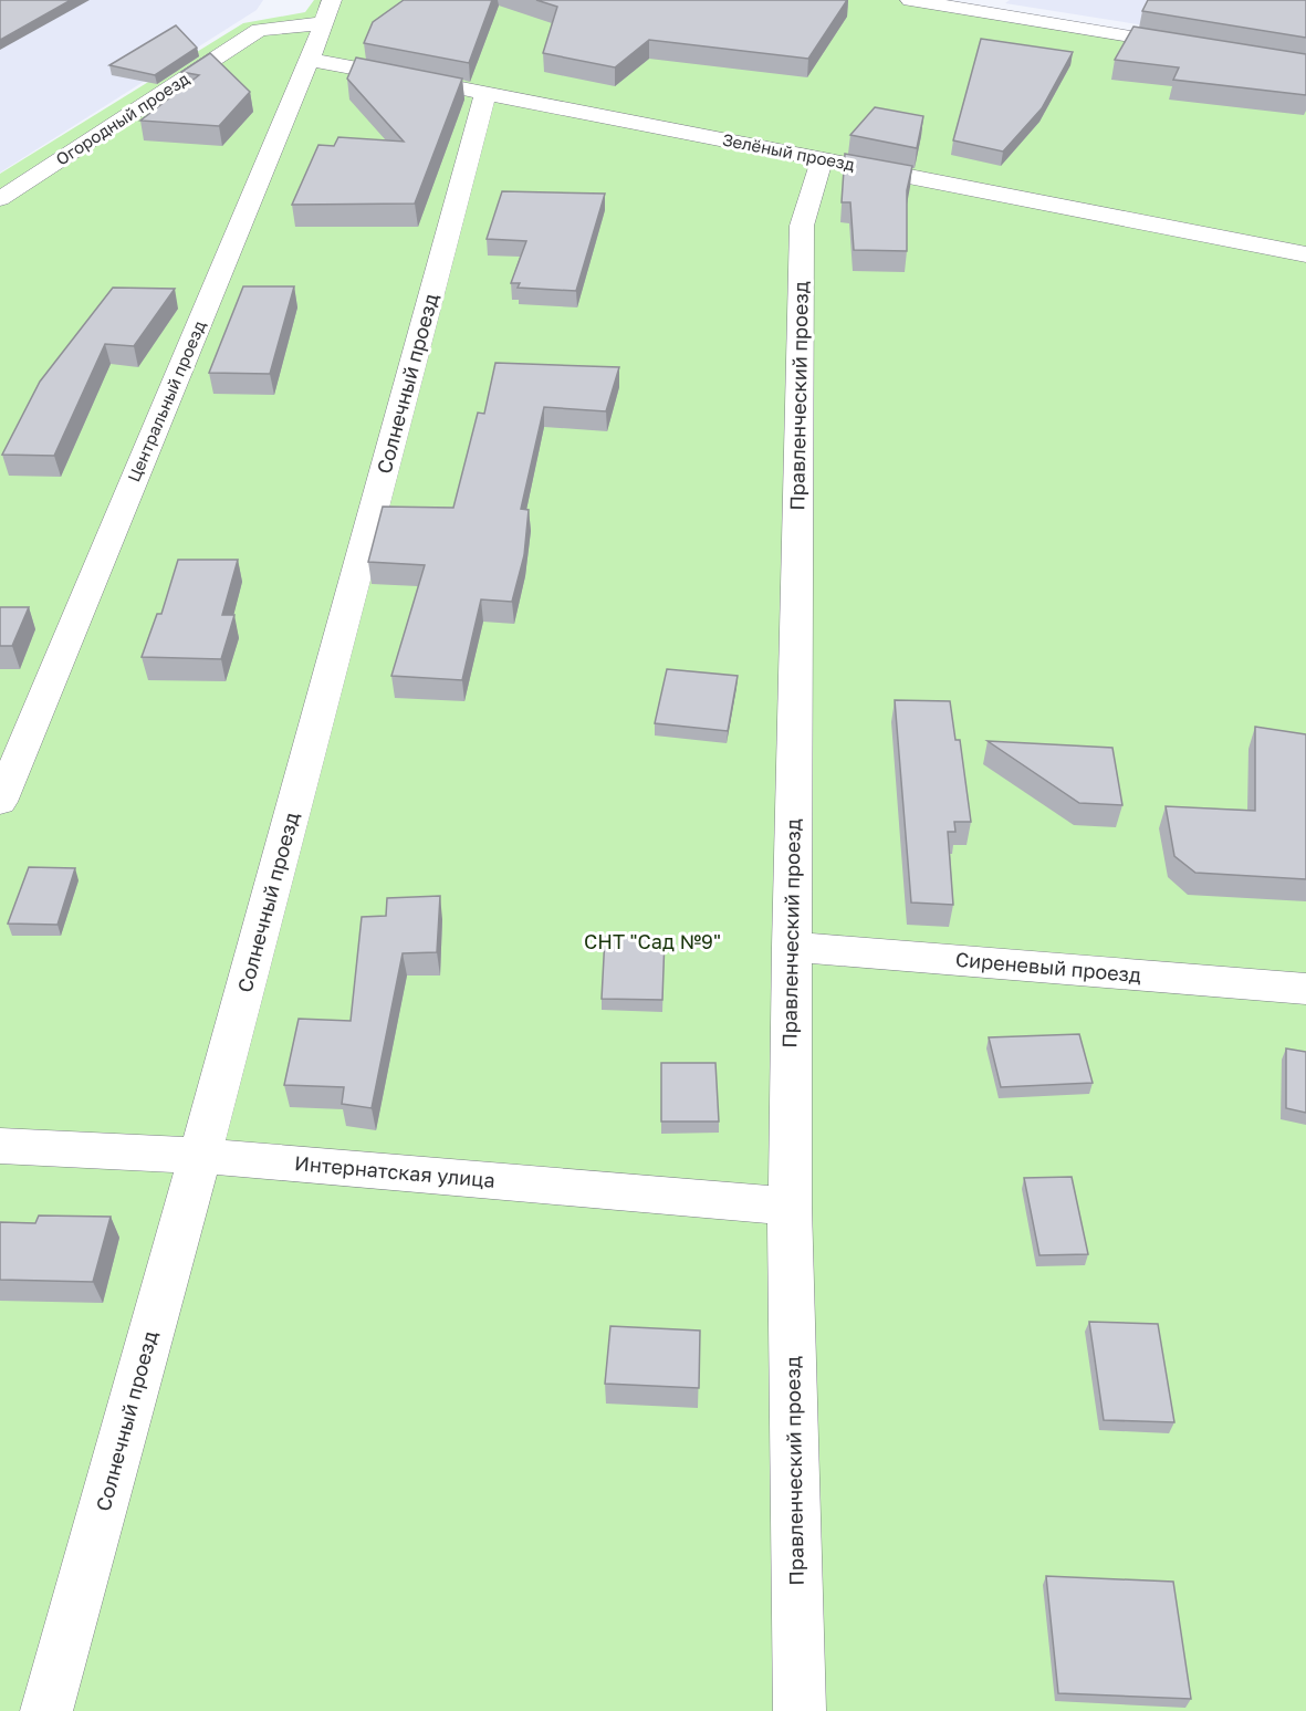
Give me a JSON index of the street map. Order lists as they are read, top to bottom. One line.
{"streets":{"street":["Огородный проезд","Зелёный проезд","Солнечный проезд","Правленческий проезд","Центральный проезд","Сиреневый проезд","Интернатская улица"]},"crossings":[["Огородный проезд","Центральный проезд"],["Зелёный проезд","Солнечный проезд"],["Зелёный проезд","Правленческий проезд"],["Зелёный проезд","Центральный проезд"],["Солнечный проезд","Интернатская улица"],["Правленческий проезд","Сиреневый проезд"],["Правленческий проезд","Интернатская улица"]],"parks":["СНТ \"Сад №9\""]}
